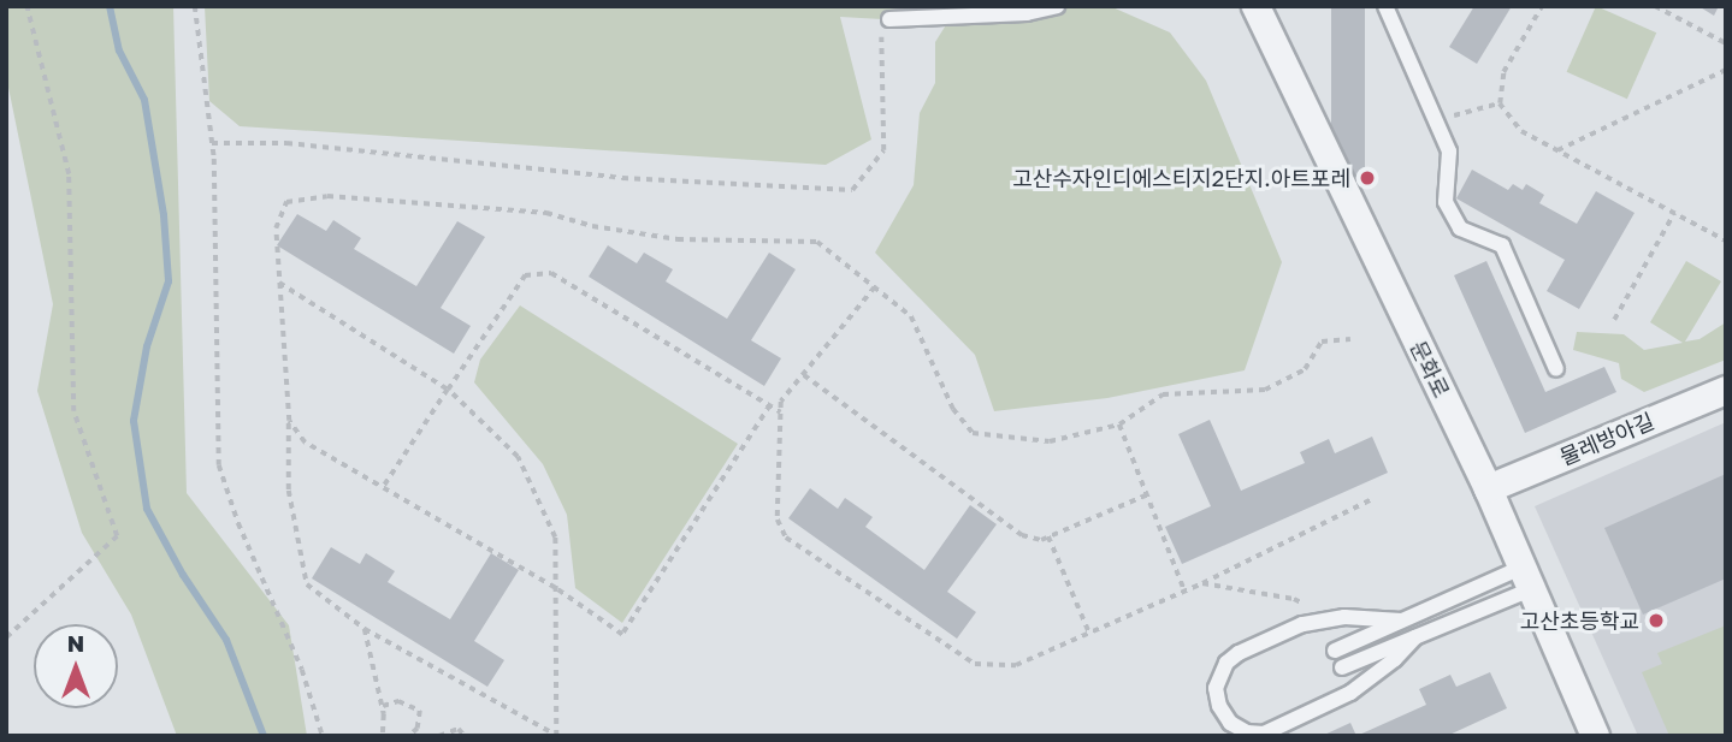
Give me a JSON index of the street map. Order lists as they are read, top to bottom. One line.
{"streets":{"street":["문화로","물레방아길"]},"crossings":[["문화로","물레방아길"]],"places":["고산수자인디에스티지2단지.아트포레","고산초등학교"],"north":"top"}
